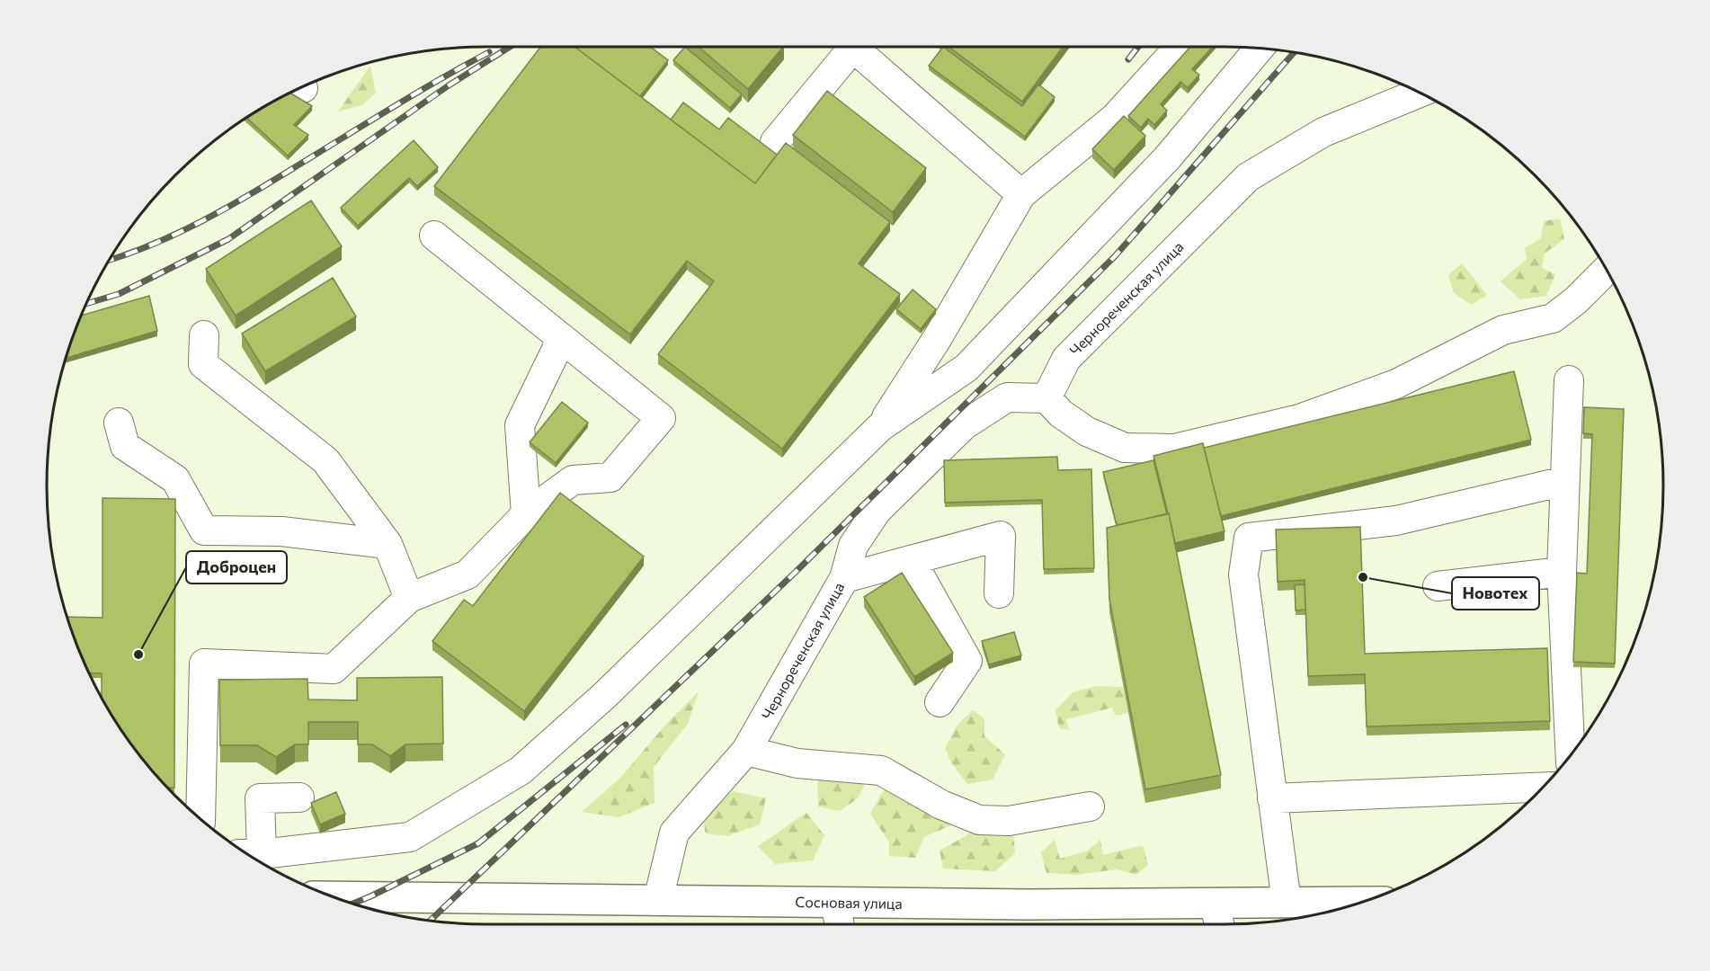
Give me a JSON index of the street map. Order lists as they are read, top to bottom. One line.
{"streets":{"main road":["Сосновая улица"],"street":["Чернореченская улица"]},"crossings":[["Чернореченская улица","Сосновая улица"]],"places":["Новотех","Доброцен"]}
